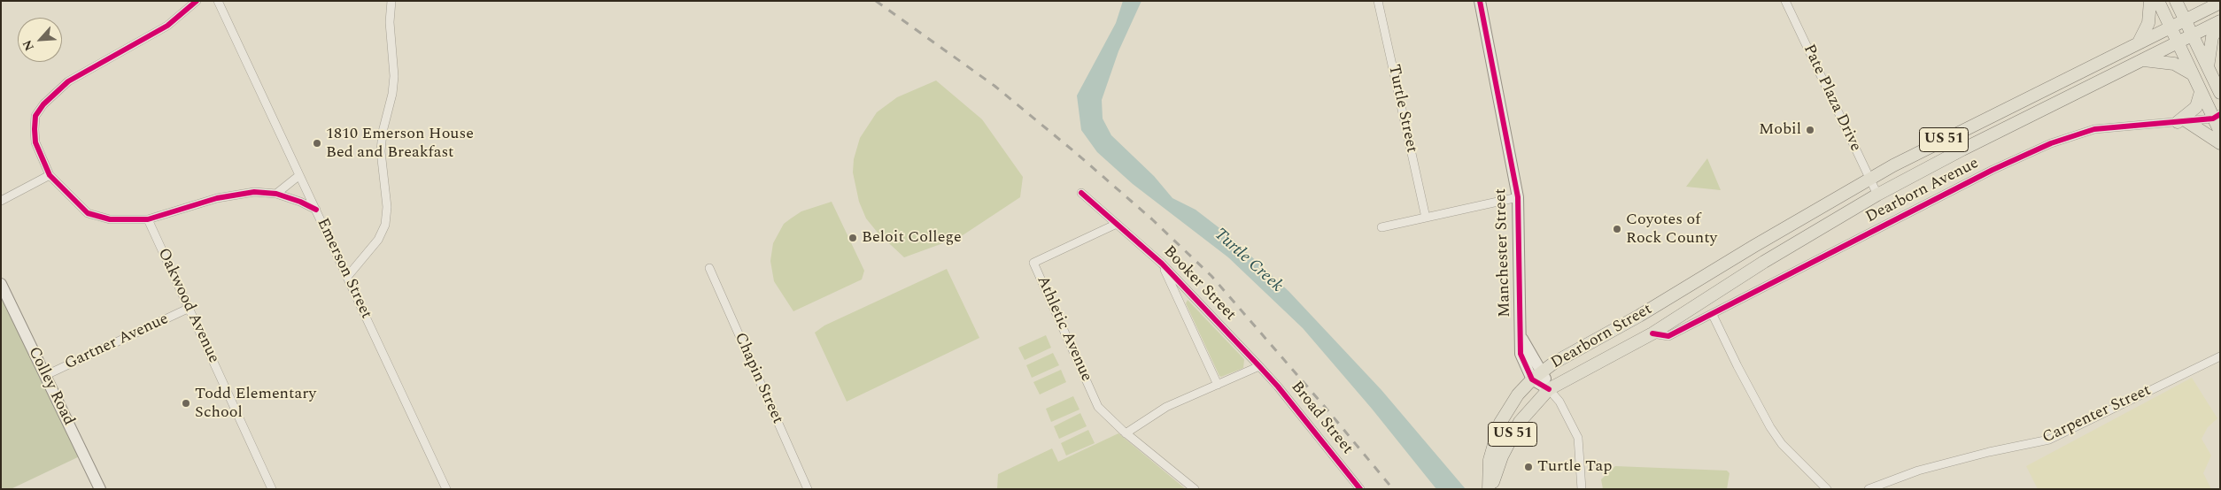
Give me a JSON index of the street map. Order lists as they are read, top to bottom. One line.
{"streets":{"main road":["US 51","Dearborn Street"],"street":["Pate Plaza Drive","Turtle Street","Dearborn Avenue","Manchester Street","Emerson Street","Booker Street","Oakwood Avenue","Athletic Avenue","Gartner Avenue","Chapin Street","Colley Road","Carpenter Street","Broad Street"]},"crossings":[["Pate Plaza Drive","US 51"],["Pate Plaza Drive","Dearborn Street"],["US 51","Dearborn Street"],["Dearborn Avenue","Dearborn Street"],["Manchester Street","Dearborn Street"],["Booker Street","Athletic Avenue"],["Booker Street","Broad Street"],["Oakwood Avenue","Gartner Avenue"],["Gartner Avenue","Colley Road"]],"water":["Turtle Creek"],"places":["Mobil","1810 Emerson House Bed and Breakfast","Coyotes of Rock County","Beloit College","Todd Elementary School","Turtle Tap"],"north":"bottom left"}
